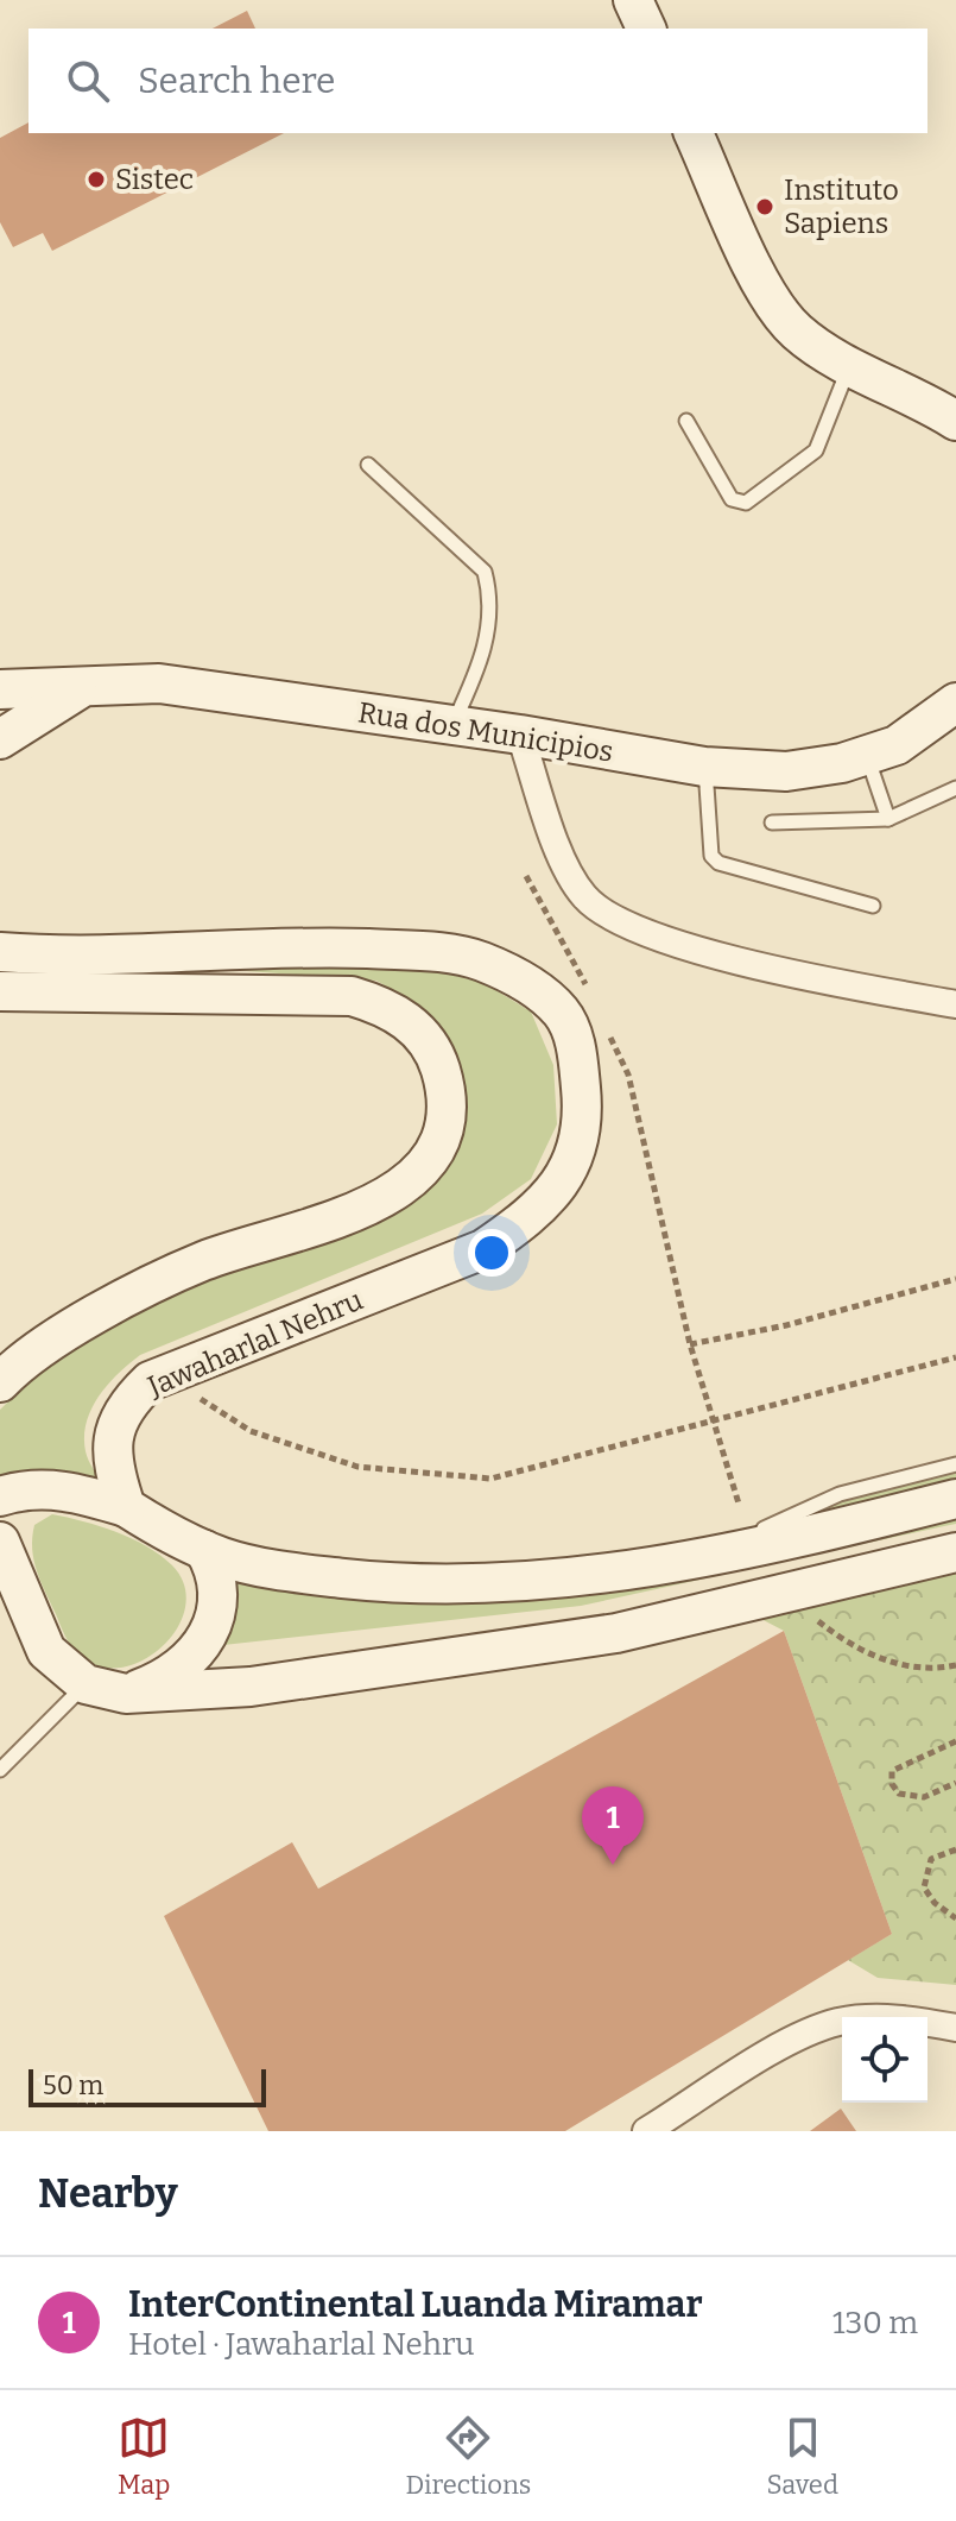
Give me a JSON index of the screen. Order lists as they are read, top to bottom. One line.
{"streets":{"main road":["Rua dos Municipios","Jawaharlal Nehru"]},"places":["Sistec","Instituto Sapiens"],"scale_bar":"50 m","page":{"search":"Search here","pins":"1","scale":"50 m","heading":"Nearby","list":[{"mark":"1","name":"InterContinental Luanda Miramar","note":"Hotel · Jawaharlal Nehru","value":"130 m"}],"nav":["Map","Directions","Saved"]}}
